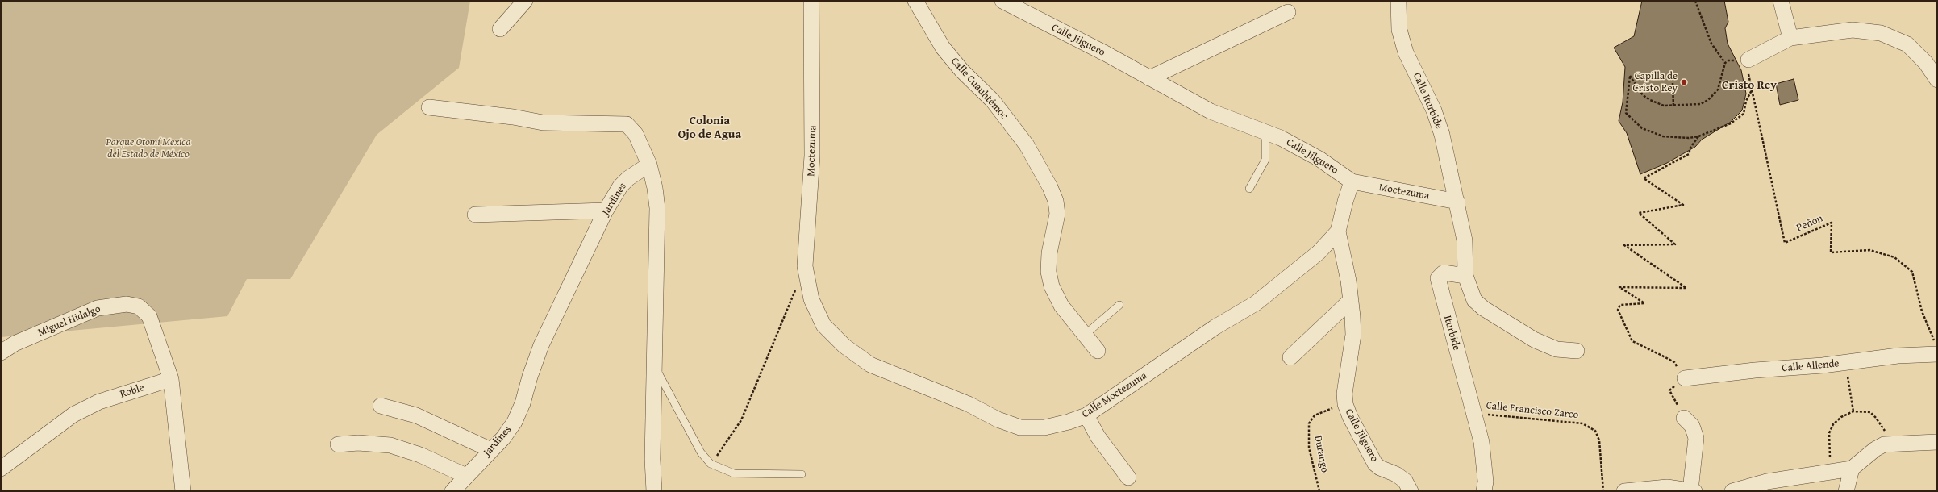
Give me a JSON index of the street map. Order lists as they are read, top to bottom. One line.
{"streets":{"street":["Calle Jilguero","Calle Cuauhtémoc","Calle Iturbide","Moctezuma","Jardines","Miguel Hidalgo","Iturbide","Calle Allende","Roble","Calle Moctezuma"],"path":["Peñon","Calle Francisco Zarco","Durango"]},"crossings":[["Calle Jilguero","Moctezuma"],["Calle Jilguero","Calle Moctezuma"],["Calle Jilguero","Durango"],["Calle Iturbide","Moctezuma"],["Moctezuma","Calle Moctezuma"],["Peñon","Calle Allende"],["Miguel Hidalgo","Roble"],["Iturbide","Calle Francisco Zarco"]],"districts":["Cristo Rey","Colonia Ojo de Agua"],"parks":["Parque Otomí Mexica del Estado de México"],"places":["Capilla de Cristo Rey"]}
